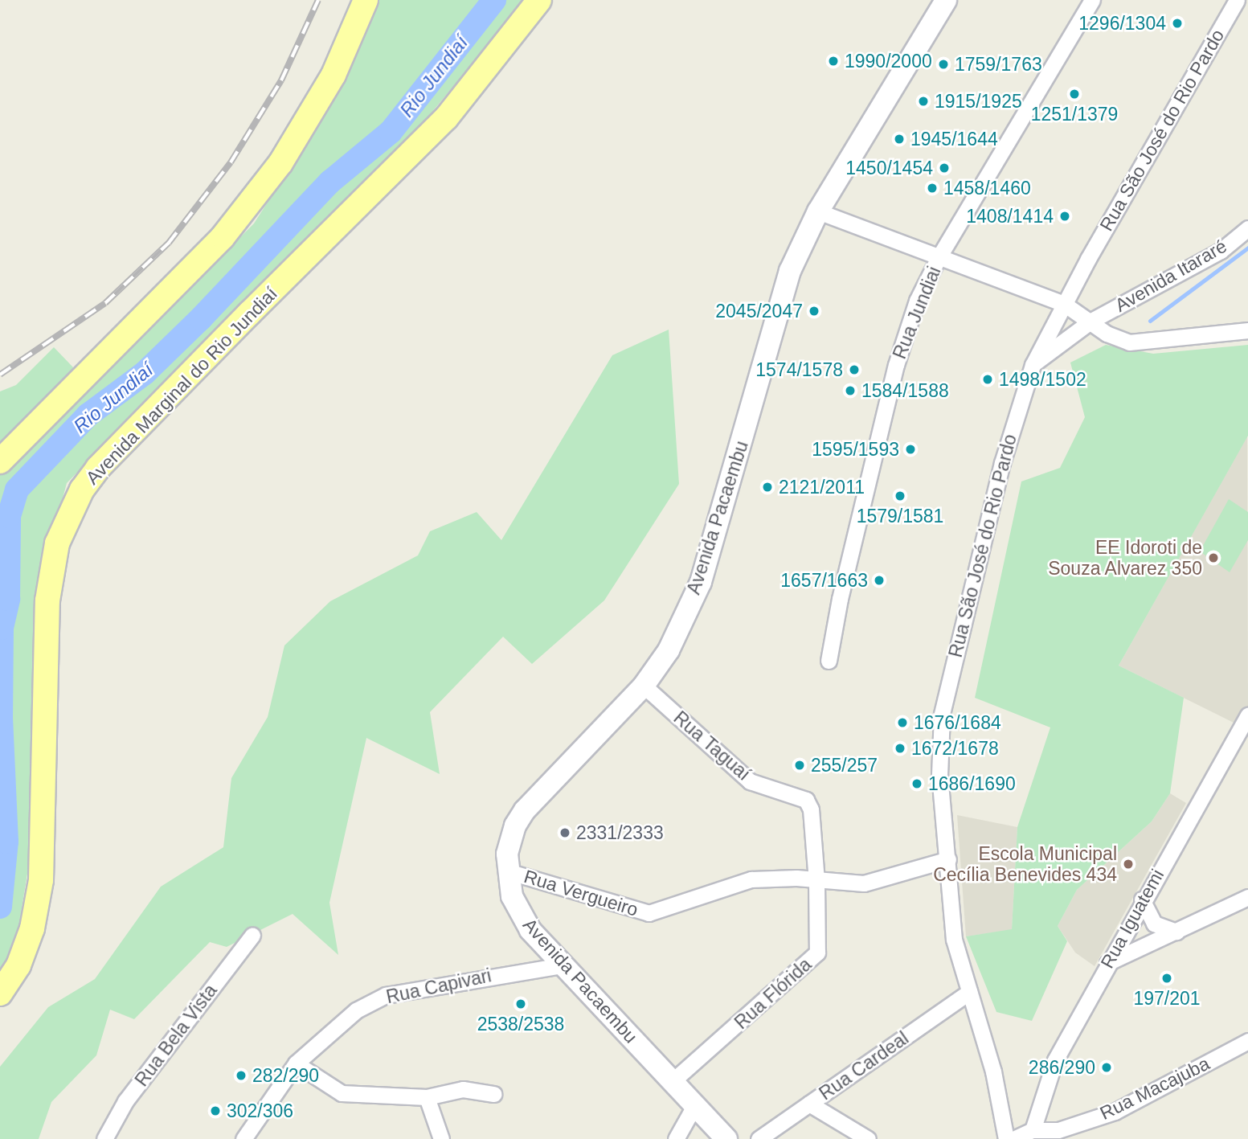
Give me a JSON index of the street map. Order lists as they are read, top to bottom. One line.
{"streets":{"main road":["Avenida Marginal do Rio Jundiaí","Avenida Pacaembu"],"street":["Rua São José do Rio Pardo","Avenida Itararé","Rua Jundiai","Rua Taguaí","Rua Vergueiro","Rua Iguatemi","Rua Capivari","Rua Flórida","Rua Bela Vista","Rua Cardeal","Rua Macajuba"]},"crossings":[["Rua São José do Rio Pardo","Avenida Itararé"],["Rua São José do Rio Pardo","Rua Vergueiro"],["Rua São José do Rio Pardo","Rua Cardeal"],["Avenida Pacaembu","Rua Taguaí"],["Avenida Pacaembu","Rua Vergueiro"],["Avenida Pacaembu","Rua Capivari"],["Avenida Pacaembu","Rua Flórida"],["Rua Taguaí","Rua Vergueiro"],["Rua Taguaí","Rua Flórida"],["Rua Vergueiro","Rua Flórida"],["Rua Iguatemi","Rua Macajuba"]],"water":["Rio Jundiaí"],"places":["1296/1304","1990/2000","1759/1763","1251/1379","1915/1925","1945/1644","1450/1454","1458/1460","1408/1414","2045/2047","1574/1578","1498/1502","1584/1588","1595/1593","2121/2011","1579/1581","EE Idoroti de Souza Alvarez 350","1657/1663","1676/1684","1672/1678","255/257","1686/1690","2331/2333","Escola Municipal Cecília Benevides 434","197/201","2538/2538","286/290","282/290","302/306"]}
